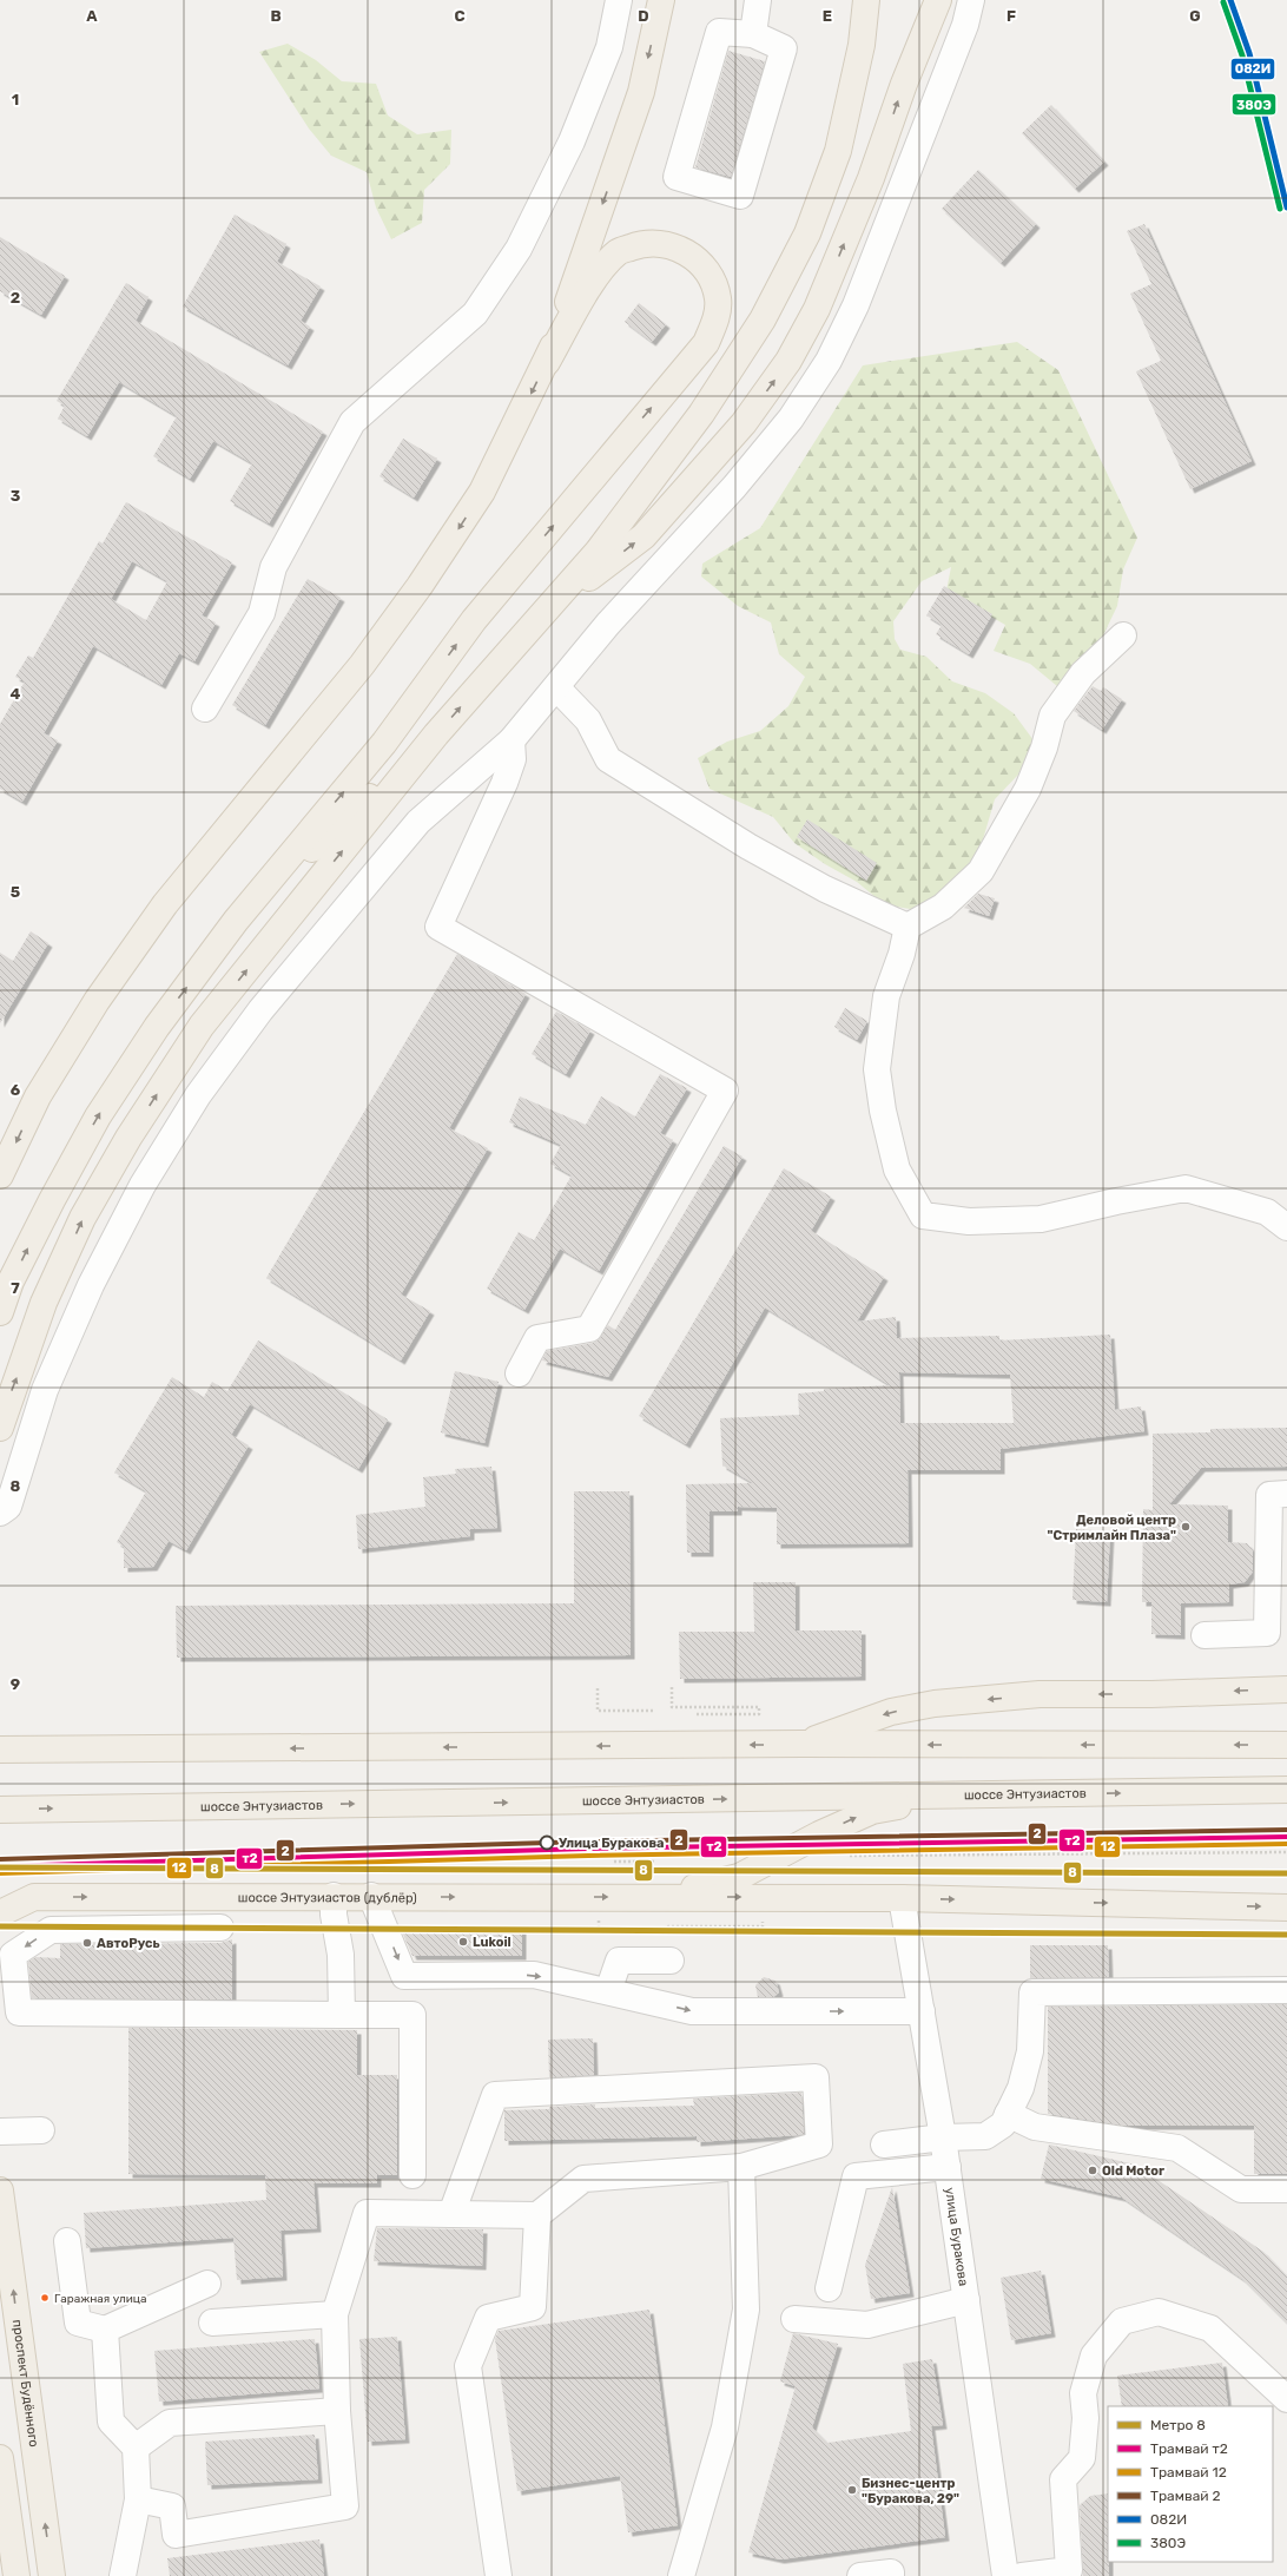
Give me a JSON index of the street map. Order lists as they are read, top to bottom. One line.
{"streets":{"main road":["шоссе Энтузиастов","шоссе Энтузиастов (дублёр)","проспект Будённого"],"street":["улица Буракова"]},"places":["Деловой центр \"Стримлайн Плаза\"","Улица Буракова","Lukoil","АвтоРусь","Old Motor","Гаражная улица","Бизнес-центр \"Буракова, 29\""],"lines":["transit line 082И","transit line 380Э","tram line 2","tram line т2","tram line 12","metro line 8"],"legend":["Метро 8","Трамвай т2","Трамвай 12","Трамвай 2","082И","380Э"],"grid":{"columns":["A","B","C","D","E","F","G"],"rows":["1","2","3","4","5","6","7","8","9"]}}
